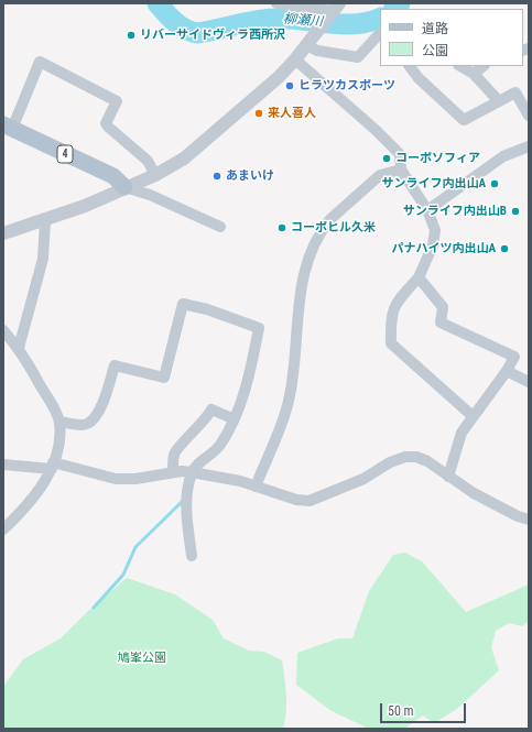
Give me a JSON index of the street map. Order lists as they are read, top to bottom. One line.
{"streets":{"main road":["4"]},"water":["柳瀬川"],"parks":["鳩峯公園"],"places":["リバーサイドヴィラ西所沢","ヒラツカスポーツ","来人喜人","コーポソフィア","あまいけ","サンライフ内出山A","サンライフ内出山B","コーポヒル久米","パナハイツ内出山A"],"legend":["道路","公園"],"scale_bar":"50 m"}
